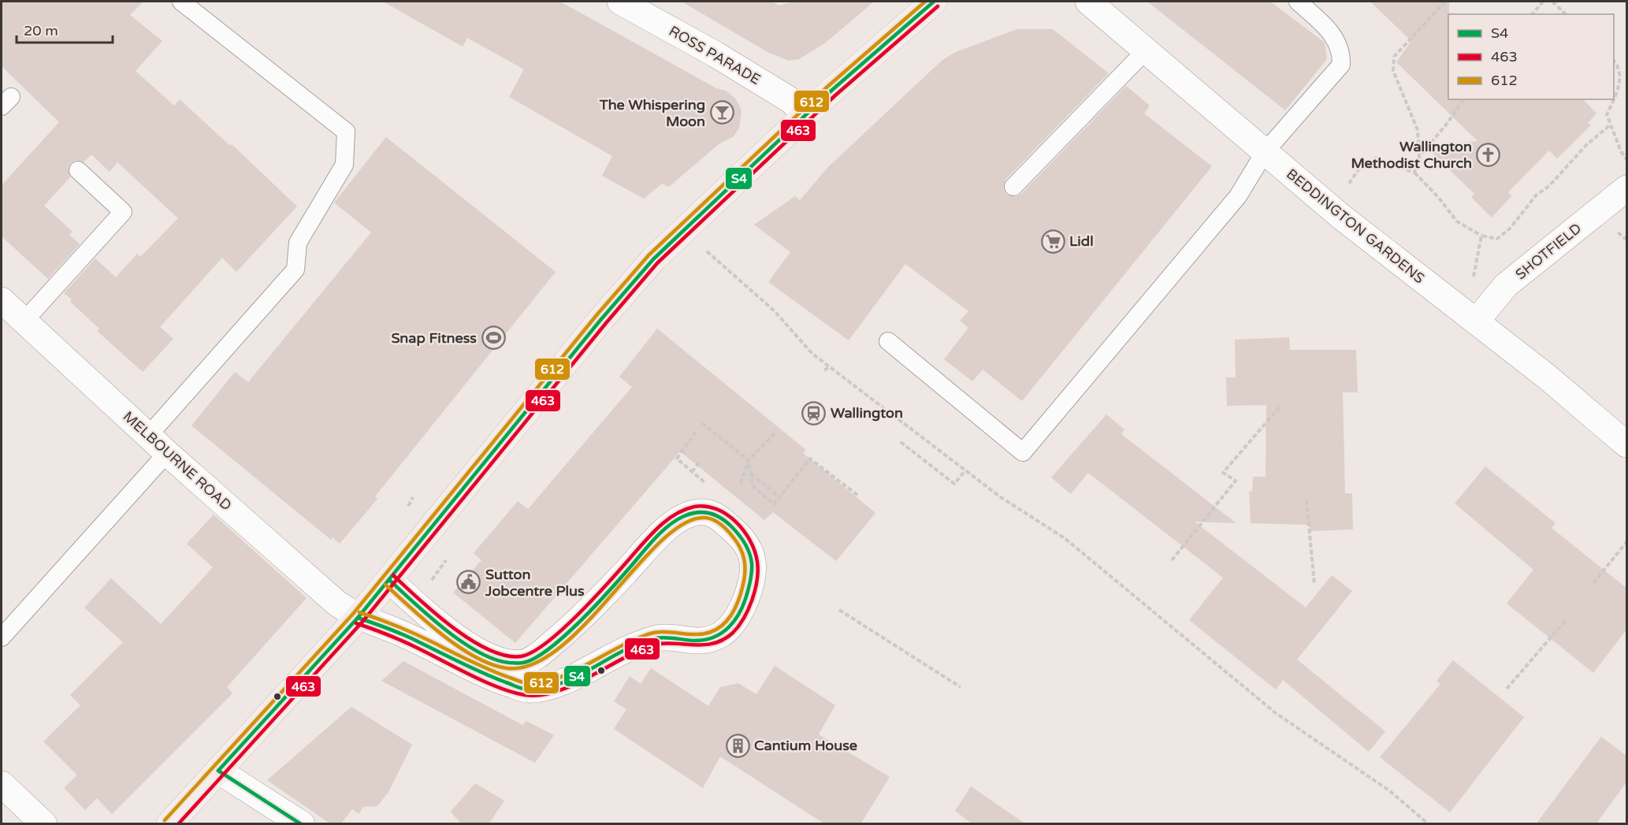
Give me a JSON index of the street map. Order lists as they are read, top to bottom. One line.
{"streets":{"street":["ROSS PARADE","BEDDINGTON GARDENS","SHOTFIELD","MELBOURNE ROAD"]},"crossings":[["BEDDINGTON GARDENS","SHOTFIELD"]],"places":{"bar":["The Whispering Moon"],"church":["Wallington Methodist Church"],"supermarket":["Lidl"],"sports":["Snap Fitness"],"station":["Wallington"],"public building":["Sutton Jobcentre Plus"],"building":["Cantium House"]},"lines":["transit line S4","transit line 612","transit line 463"],"legend":["S4","463","612"],"scale_bar":"20 m"}
